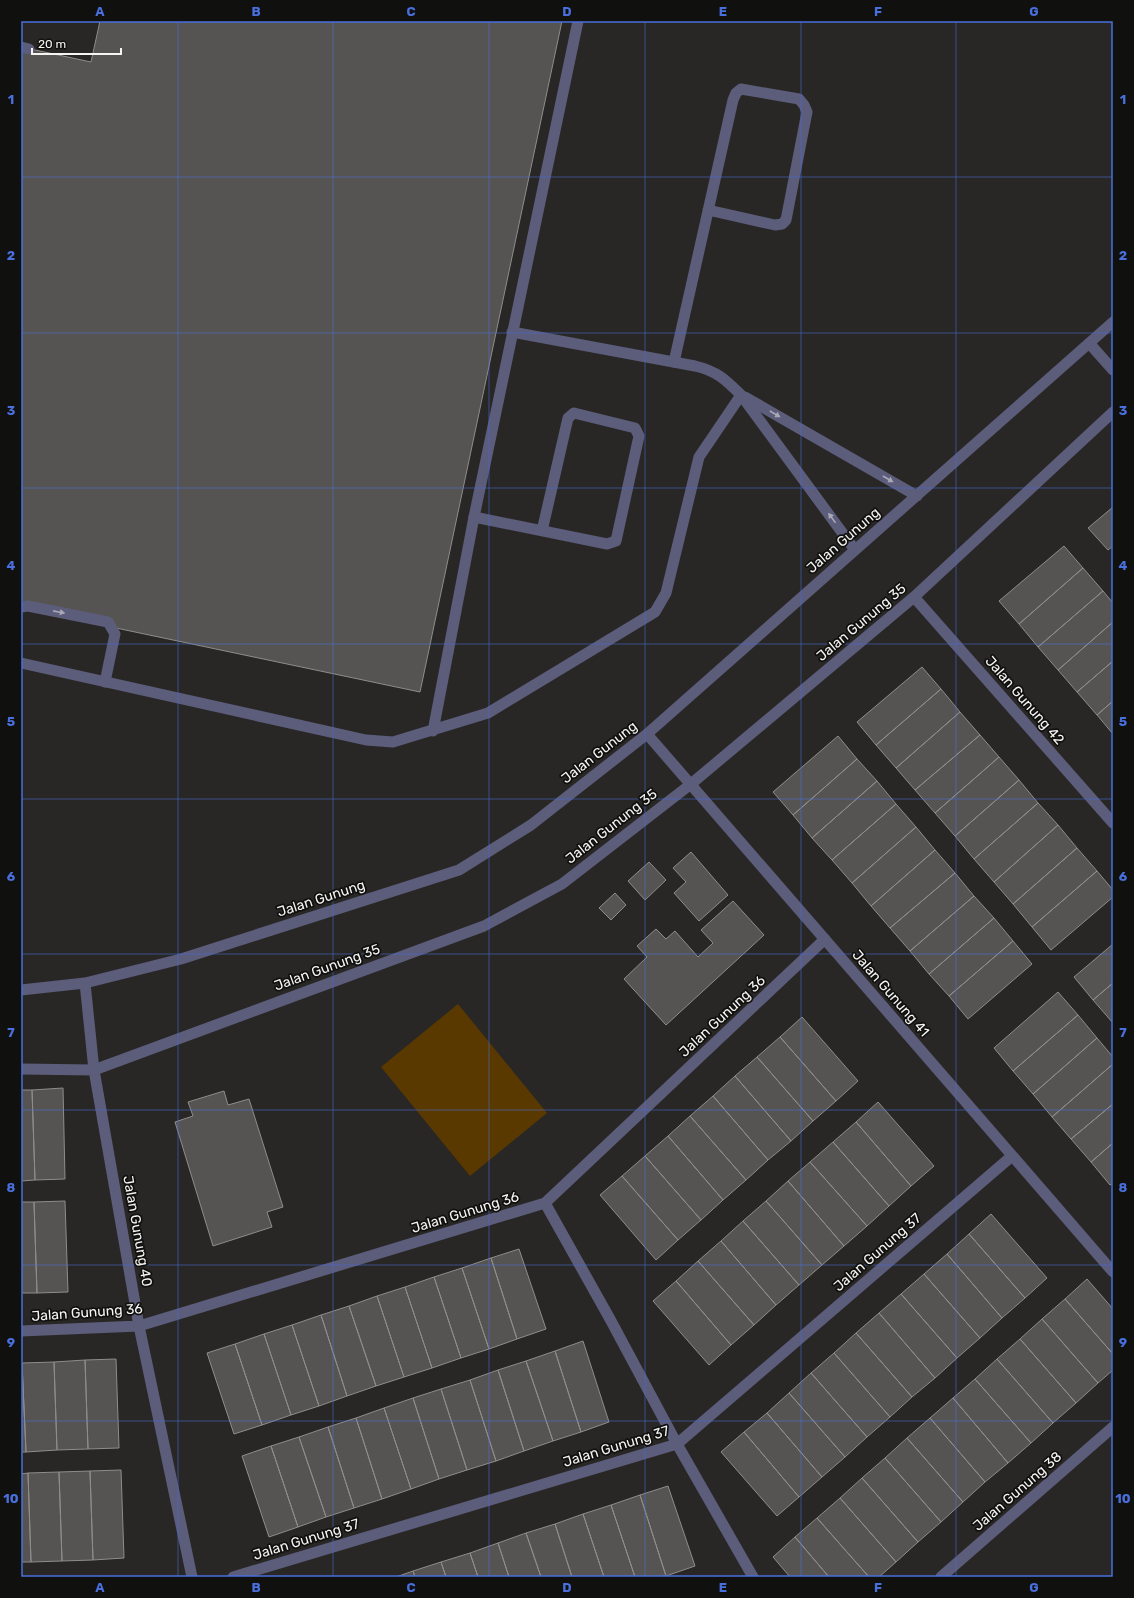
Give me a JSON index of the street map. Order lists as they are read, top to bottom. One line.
{"streets":{"street":["Jalan Gunung","Jalan Gunung 35","Jalan Gunung 42","Jalan Gunung 41","Jalan Gunung 36","Jalan Gunung 40","Jalan Gunung 37","Jalan Gunung 38"]},"crossings":[["Jalan Gunung","Jalan Gunung 41"],["Jalan Gunung","Jalan Gunung 40"],["Jalan Gunung 35","Jalan Gunung 42"],["Jalan Gunung 35","Jalan Gunung 41"],["Jalan Gunung 35","Jalan Gunung 40"],["Jalan Gunung 41","Jalan Gunung 36"],["Jalan Gunung 41","Jalan Gunung 37"],["Jalan Gunung 36","Jalan Gunung 40"]],"scale_bar":"20 m","grid":{"columns":["A","B","C","D","E","F","G"],"rows":["1","2","3","4","5","6","7","8","9","10"]}}
